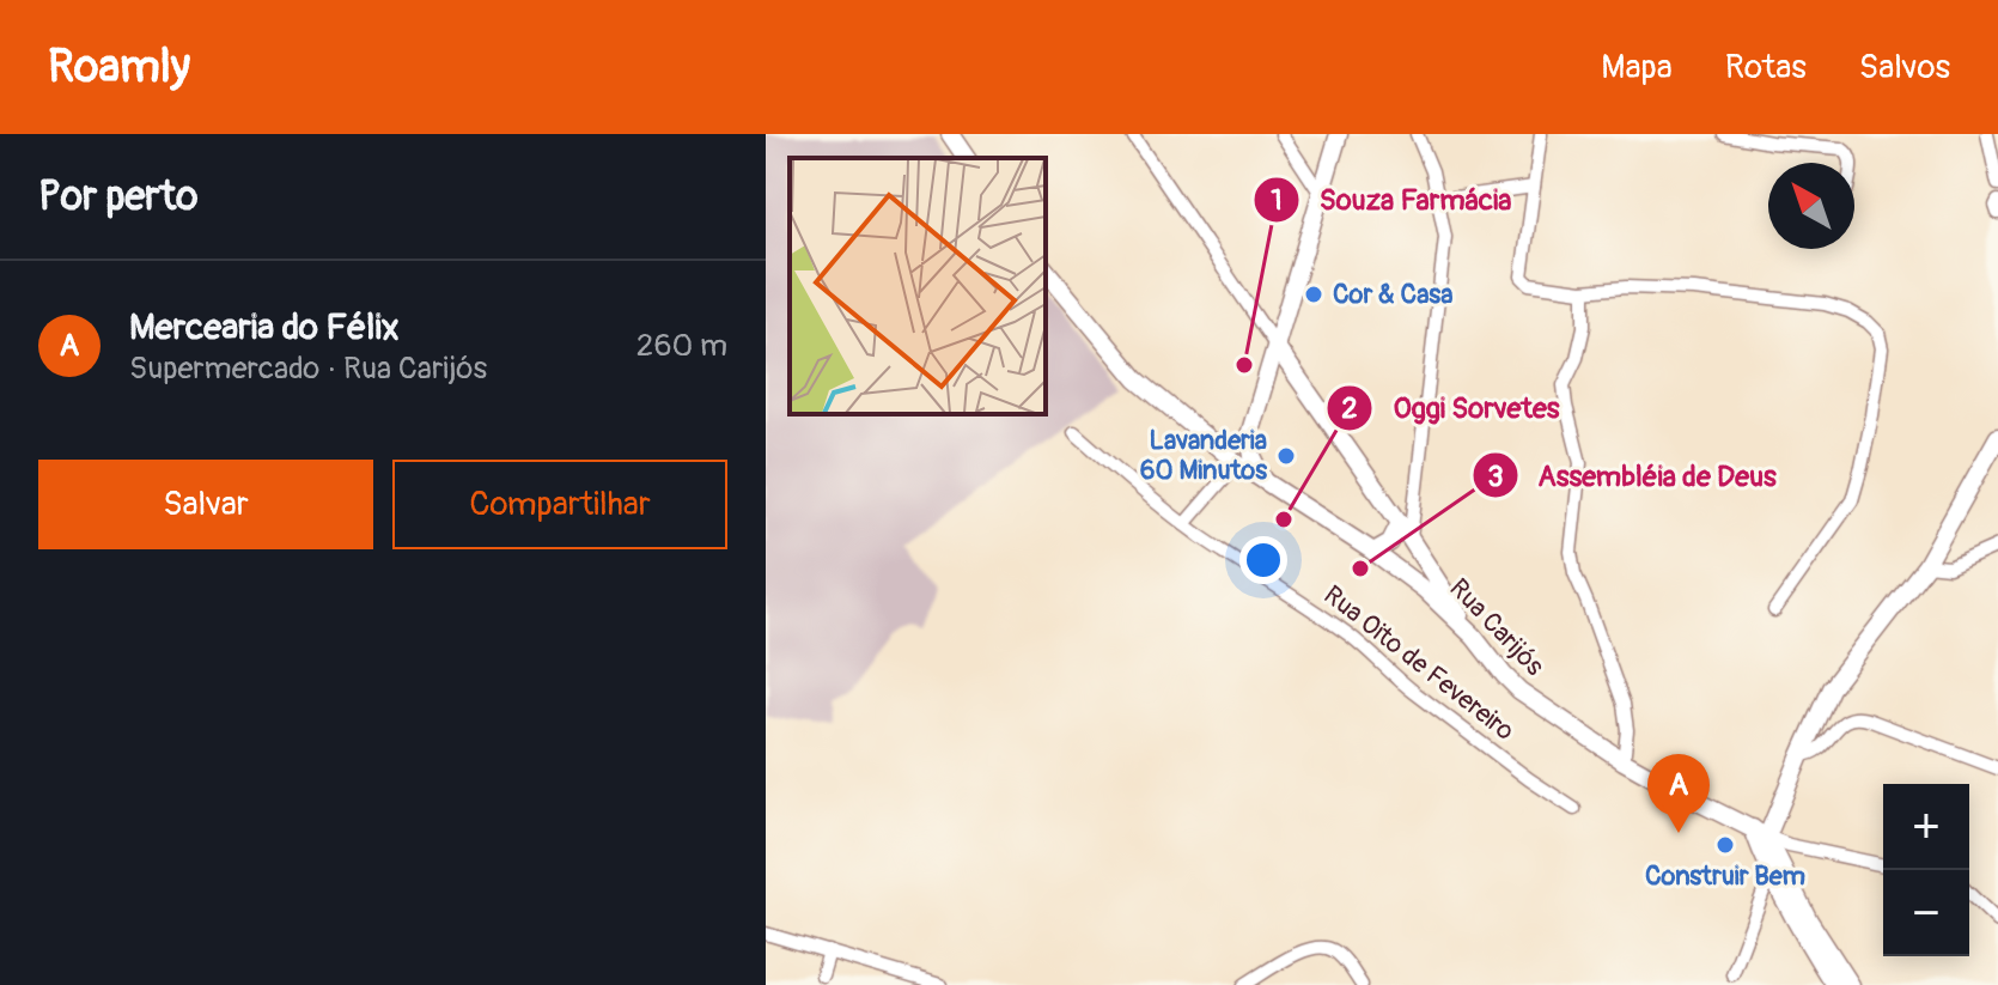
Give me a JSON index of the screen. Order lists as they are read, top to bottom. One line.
{"streets":{"main road":["Rua Carijós"],"street":["Rua Oito de Fevereiro"]},"places":["Cor & Casa","Souza Farmácia","Lavanderia 60 Minutos","Oggi Sorvetes","Assembléia de Deus","Construir Bem"],"north":"top left","page":{"header":"Roamly","nav":["Mapa","Rotas","Salvos"],"heading":"Por perto","list":[{"mark":"A","name":"Mercearia do Félix","note":"Supermercado · Rua Carijós","value":"260 m"}],"buttons":["Salvar","Compartilhar"],"pins":"A","map_buttons":["+","−"]}}
